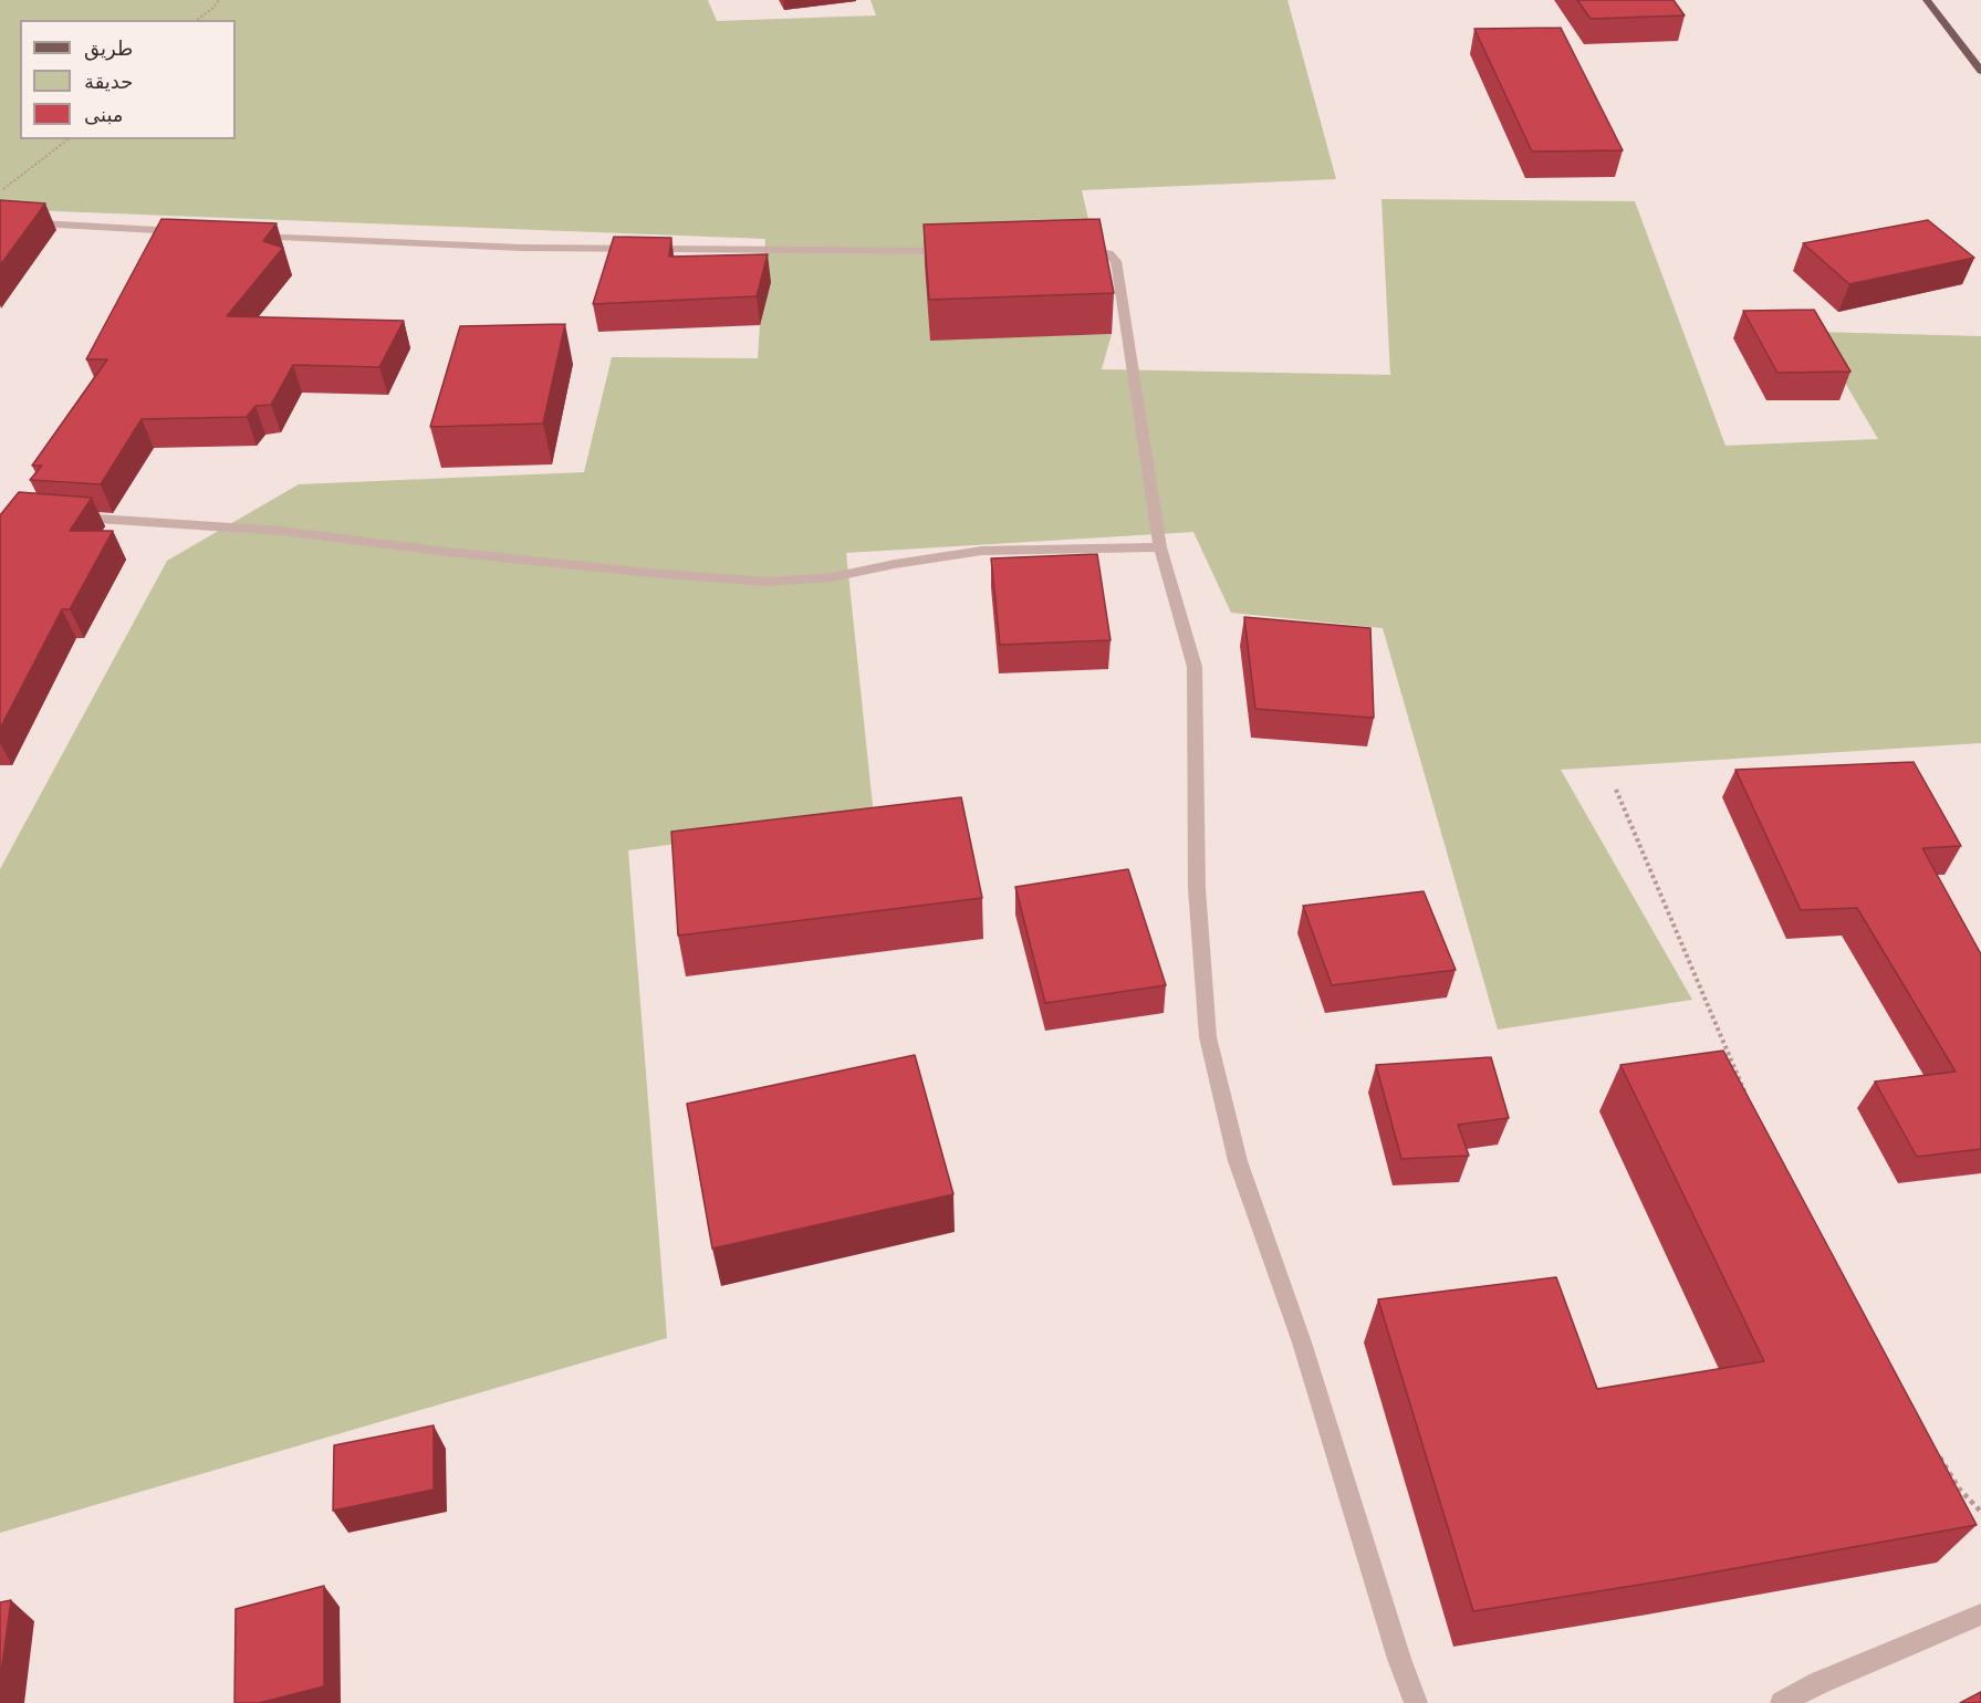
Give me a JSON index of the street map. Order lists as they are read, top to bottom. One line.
{"legend":["طريق","حديقة","مبنى"]}
